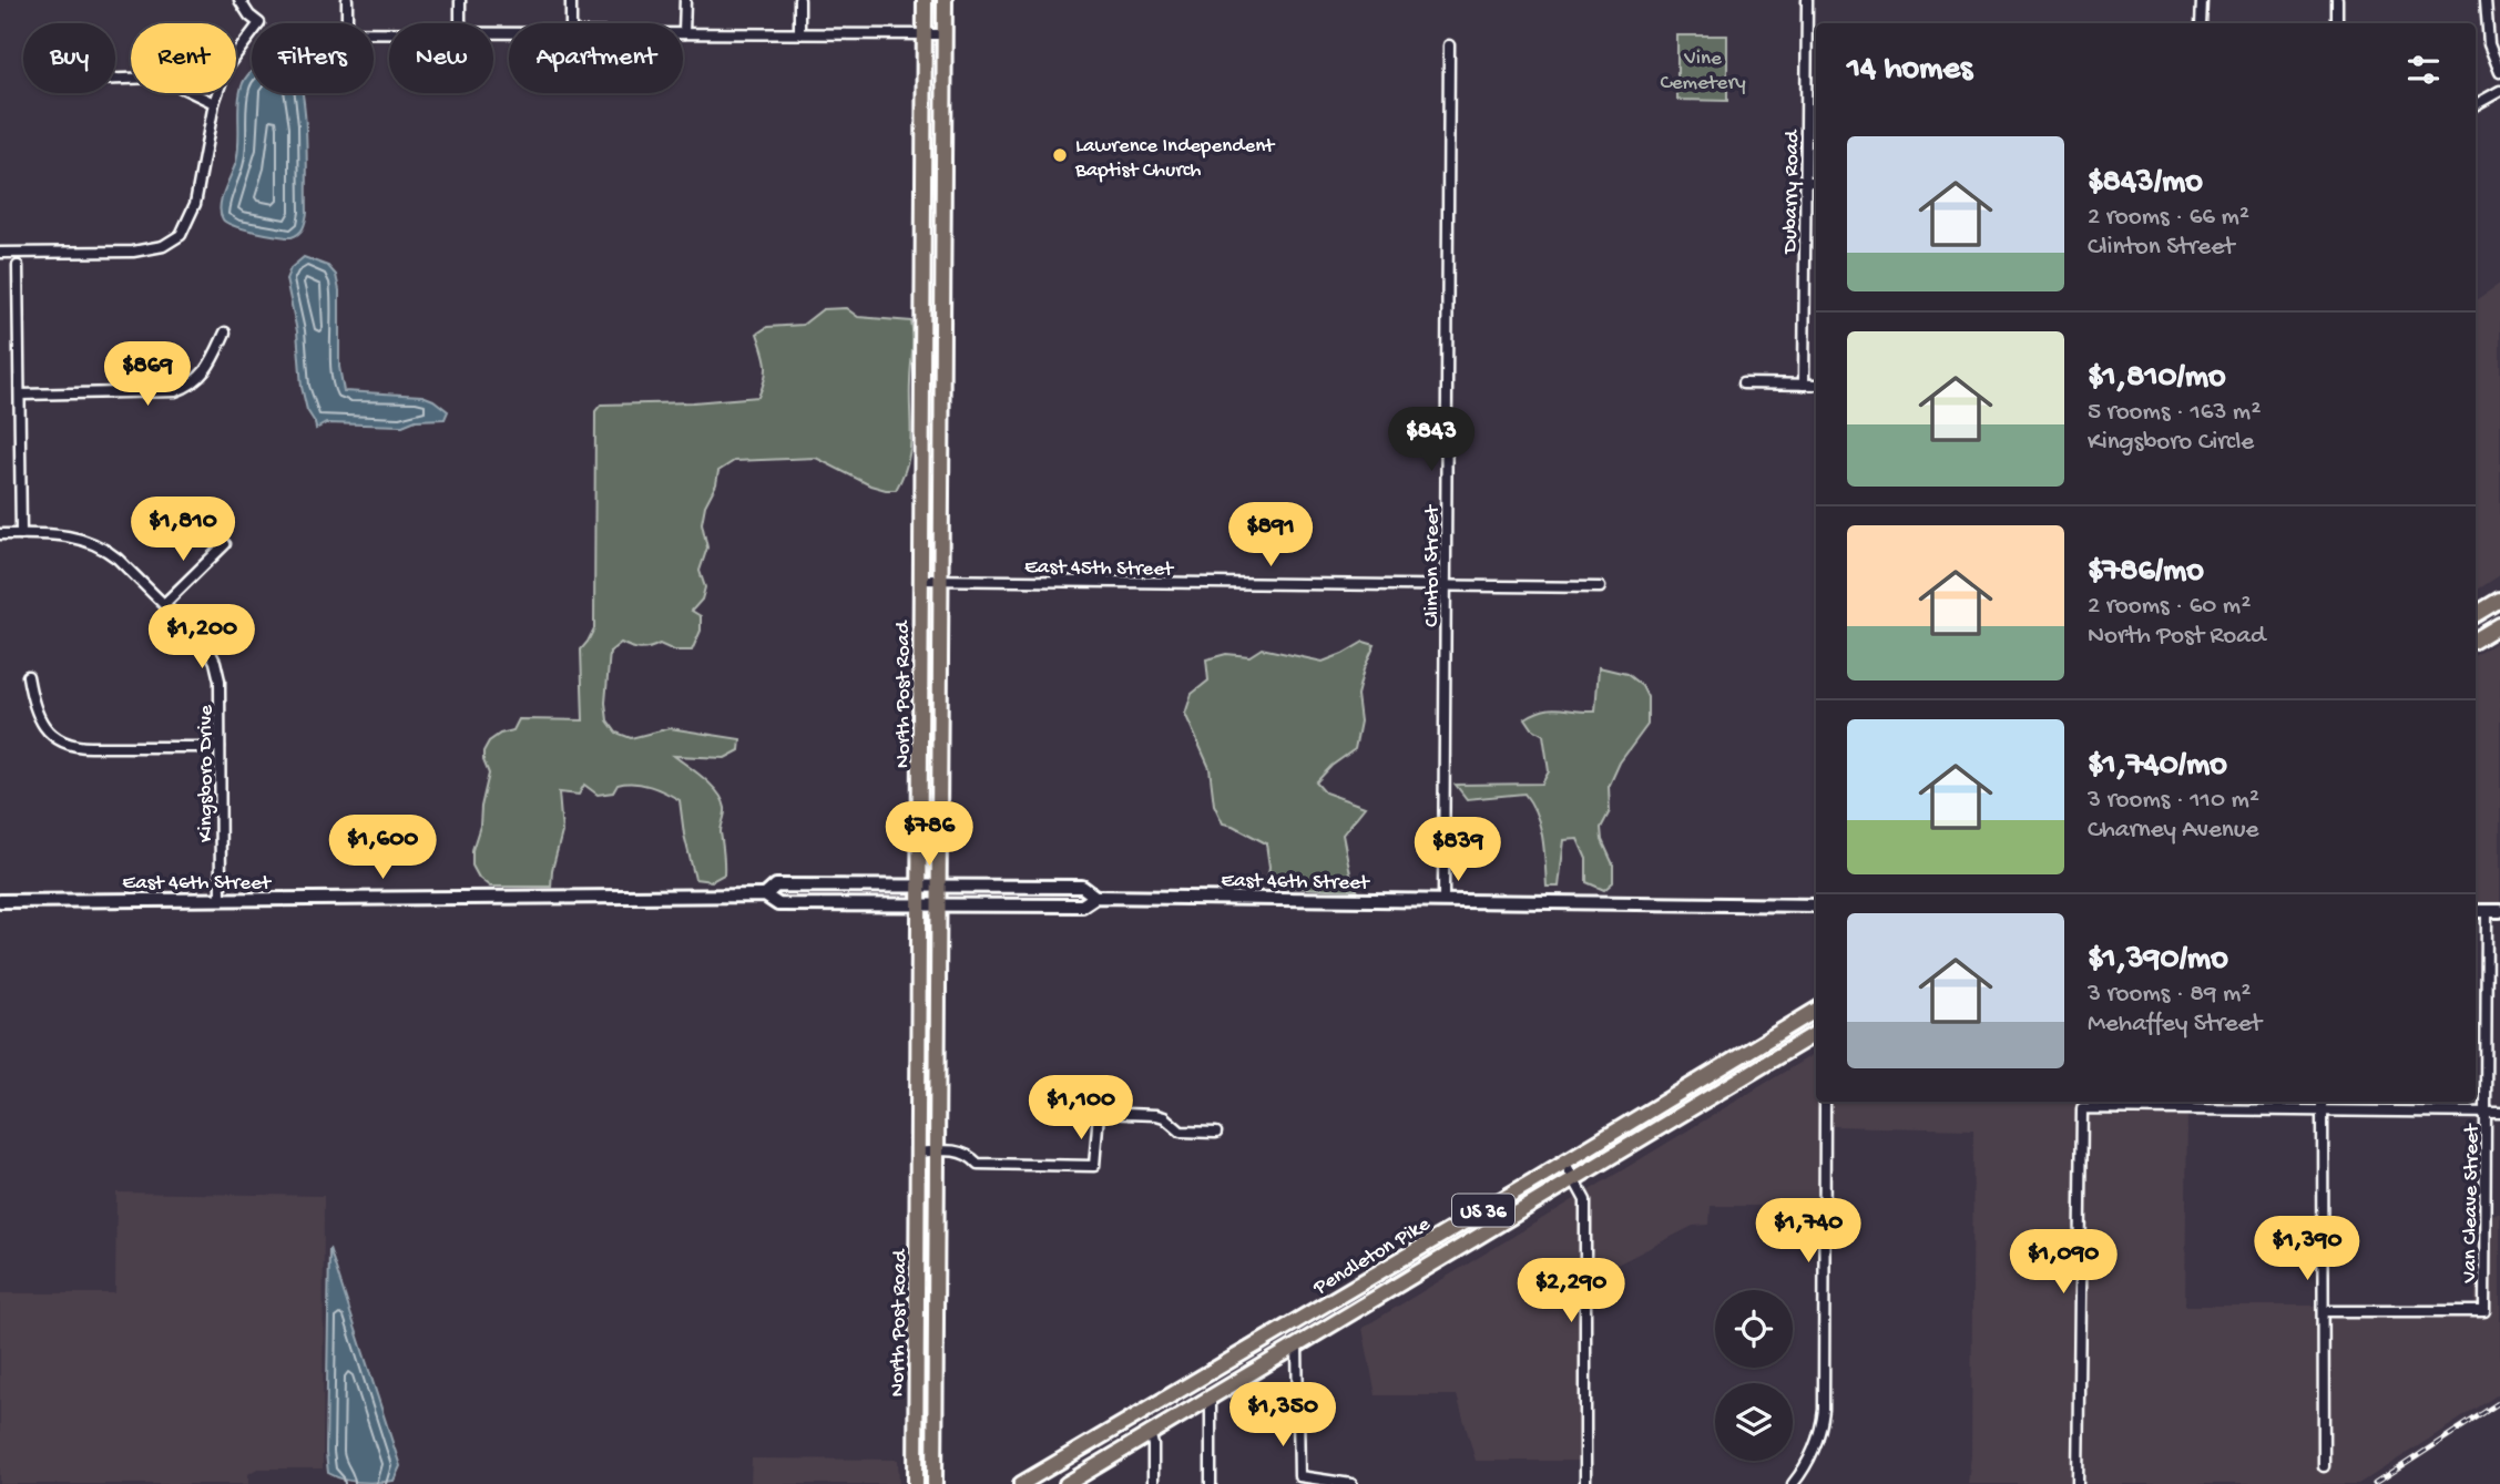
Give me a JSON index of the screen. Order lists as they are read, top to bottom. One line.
{"streets":{"main road":["North Post Road","US 36","Pendleton Pike"],"street":["Dubarry Road","East 45th Street","Clinton Street","Kingsboro Drive","East 46th Street","Van Cleave Street"]},"crossings":[["East 45th Street","Clinton Street"],["East 45th Street","North Post Road"],["Clinton Street","East 46th Street"],["North Post Road","East 46th Street"],["Kingsboro Drive","East 46th Street"]],"parks":["Vine Cemetery"],"places":["Lawrence Independent Baptist Church"],"page":{"chip":["Buy","Rent","Filters","New","Apartment"],"heading":"14 homes","list":[{"name":"$843/mo","note":"2 rooms · 66 m² · Clinton Street"},{"name":"$1,810/mo","note":"5 rooms · 163 m² · Kingsboro Circle"},{"name":"$786/mo","note":"2 rooms · 60 m² · North Post Road"},{"name":"$1,740/mo","note":"3 rooms · 110 m² · Charney Avenue"},{"name":"$1,390/mo","note":"3 rooms · 89 m² · Mehaffey Street"}],"price":["$869","$843","$1,810","$891","$1,200","$786","$1,600","$839","$1,100","$1,740","$1,390","$1,090","$2,290","$1,350"]}}
